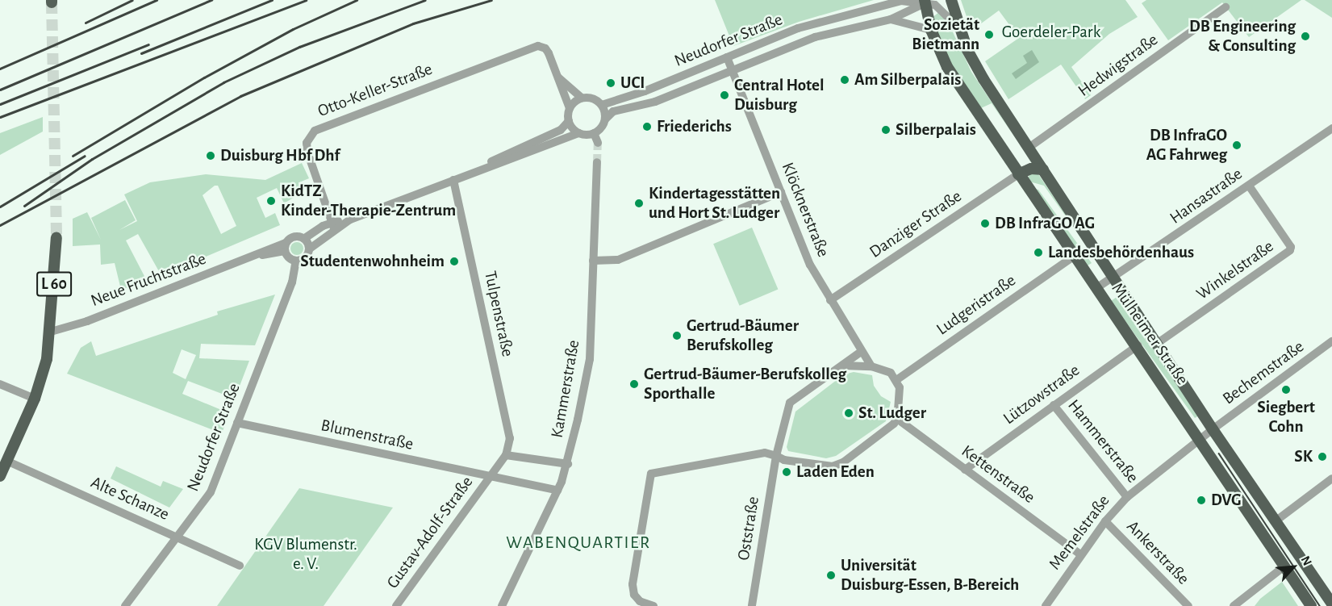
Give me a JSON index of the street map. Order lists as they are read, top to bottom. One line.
{"streets":{"main road":["L 60","Mülheimer Straße"],"street":["Neudorfer Straße","Hedwigstraße","Otto-Keller-Straße","Hansastraße","Klöcknerstraße","Danziger Straße","Winkelstraße","Neue Fruchtstraße","Ludgeristraße","Tulpenstraße","Bechemstraße","Kammerstraße","Lützowstraße","Blumenstraße","Hammerstraße","Kettenstraße","Alte Schanze","Oststraße","Gustav-Adolf-Straße","Memelstraße","Ankerstraße"]},"crossings":[["Neudorfer Straße","Klöcknerstraße"],["Neudorfer Straße","Neue Fruchtstraße"],["Neudorfer Straße","Mülheimer Straße"],["Neudorfer Straße","Blumenstraße"],["Neudorfer Straße","Alte Schanze"],["Hedwigstraße","Mülheimer Straße"],["Hansastraße","Winkelstraße"],["Hansastraße","Mülheimer Straße"],["Klöcknerstraße","Danziger Straße"],["Klöcknerstraße","Oststraße"],["Danziger Straße","Mülheimer Straße"],["Winkelstraße","Mülheimer Straße"],["Neue Fruchtstraße","L 60"],["L 60","Alte Schanze"],["Ludgeristraße","Mülheimer Straße"],["Mülheimer Straße","Bechemstraße"],["Mülheimer Straße","Lützowstraße"],["Mülheimer Straße","Memelstraße"],["Bechemstraße","Memelstraße"],["Kammerstraße","Blumenstraße"],["Lützowstraße","Hammerstraße"],["Lützowstraße","Kettenstraße"],["Blumenstraße","Gustav-Adolf-Straße"],["Hammerstraße","Memelstraße"],["Kettenstraße","Memelstraße"],["Memelstraße","Ankerstraße"]],"districts":["WABENQUARTIER"],"parks":["Goerdeler-Park","KGV Blumenstr. e. V."],"places":["Sozietät Bietmann","DB Engineering & Consulting","Am Silberpalais","UCI","Central Hotel Duisburg","Friederichs","Silberpalais","DB InfraGO AG Fahrweg","Duisburg Hbf Dhf","KidTZ Kinder-Therapie-Zentrum","Kindertagesstätten und Hort St. Ludger","DB InfraGO AG","Landesbehördenhaus","Studentenwohnheim","Gertrud-Bäumer Berufskolleg","Gertrud-Bäumer-Berufskolleg Sporthalle","Siegbert Cohn","St. Ludger","SK","Laden Eden","DVG","Universität Duisburg-Essen, B-Bereich"],"north":"top right"}
